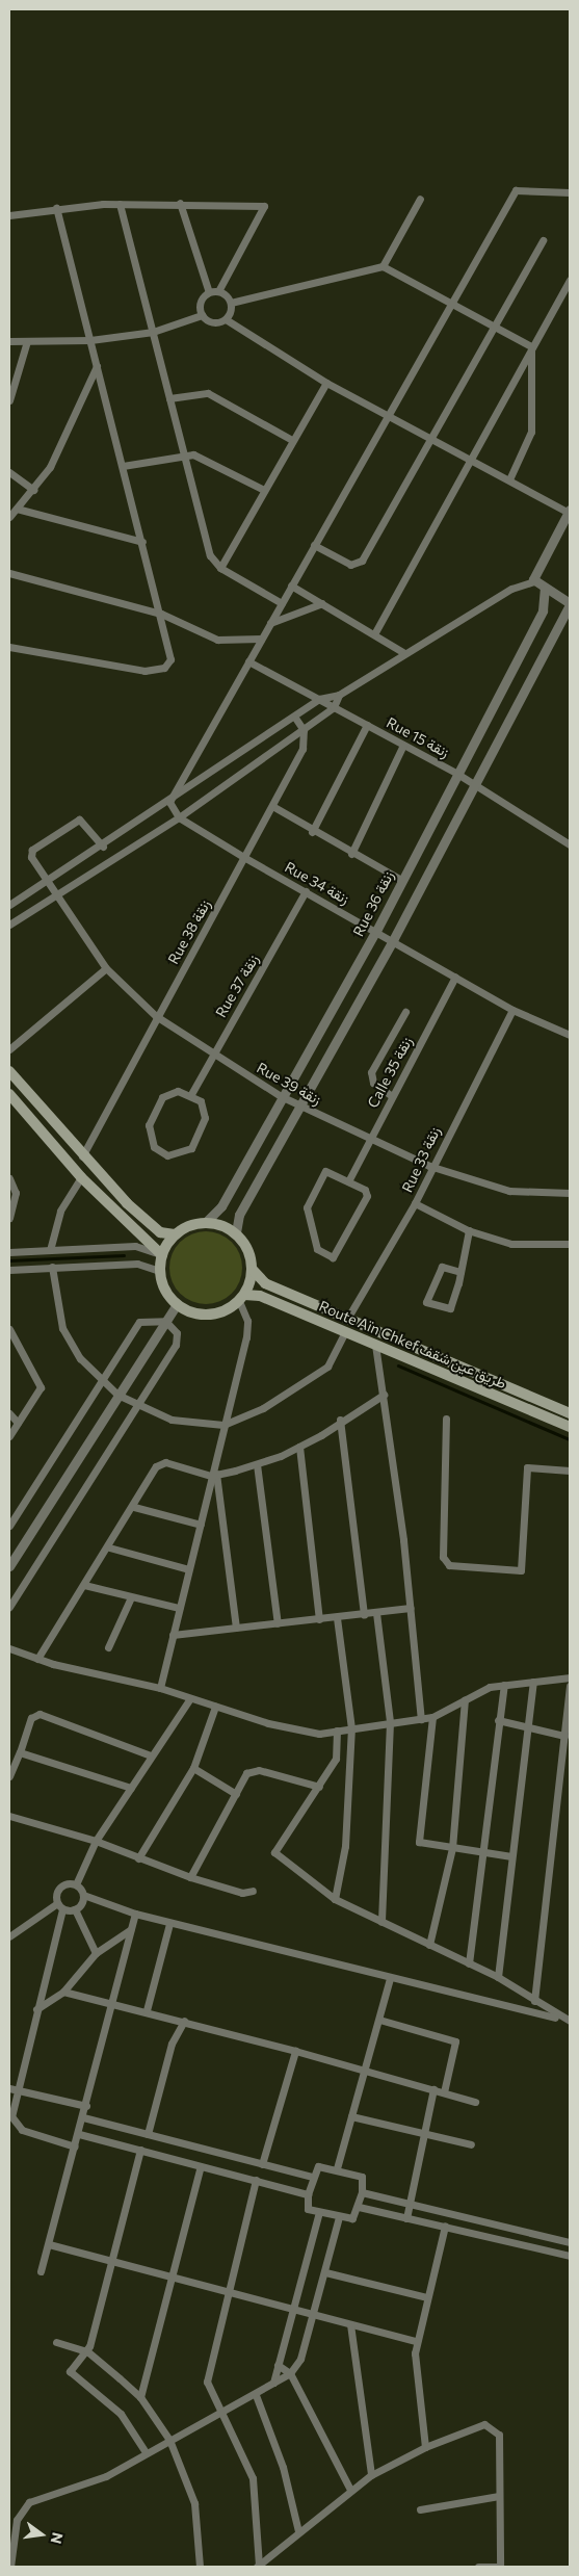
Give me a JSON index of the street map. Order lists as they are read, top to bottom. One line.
{"streets":{"main road":["Route Aïn Chkef طريق عين شقف"],"street":["Rue 15 زنقة","Rue 34 زنقة","Rue 36 زنقة","Rue 38 زنقة","Rue 37 زنقة","Calle 35 زنقة","Rue 39 زنقة","Rue 33 زنقة"]},"crossings":[["Rue 15 زنقة","Rue 36 زنقة"],["Rue 34 زنقة","Rue 36 زنقة"],["Rue 34 زنقة","Rue 38 زنقة"],["Rue 34 زنقة","Rue 37 زنقة"],["Rue 34 زنقة","Calle 35 زنقة"],["Rue 34 زنقة","Rue 33 زنقة"],["Rue 36 زنقة","Rue 39 زنقة"],["Rue 36 زنقة","Route Aïn Chkef طريق عين شقف"],["Rue 38 زنقة","Rue 39 زنقة"],["Rue 37 زنقة","Rue 39 زنقة"],["Calle 35 زنقة","Rue 39 زنقة"],["Rue 39 زنقة","Rue 33 زنقة"],["Rue 33 زنقة","Route Aïn Chkef طريق عين شقف"]],"north":"right"}
